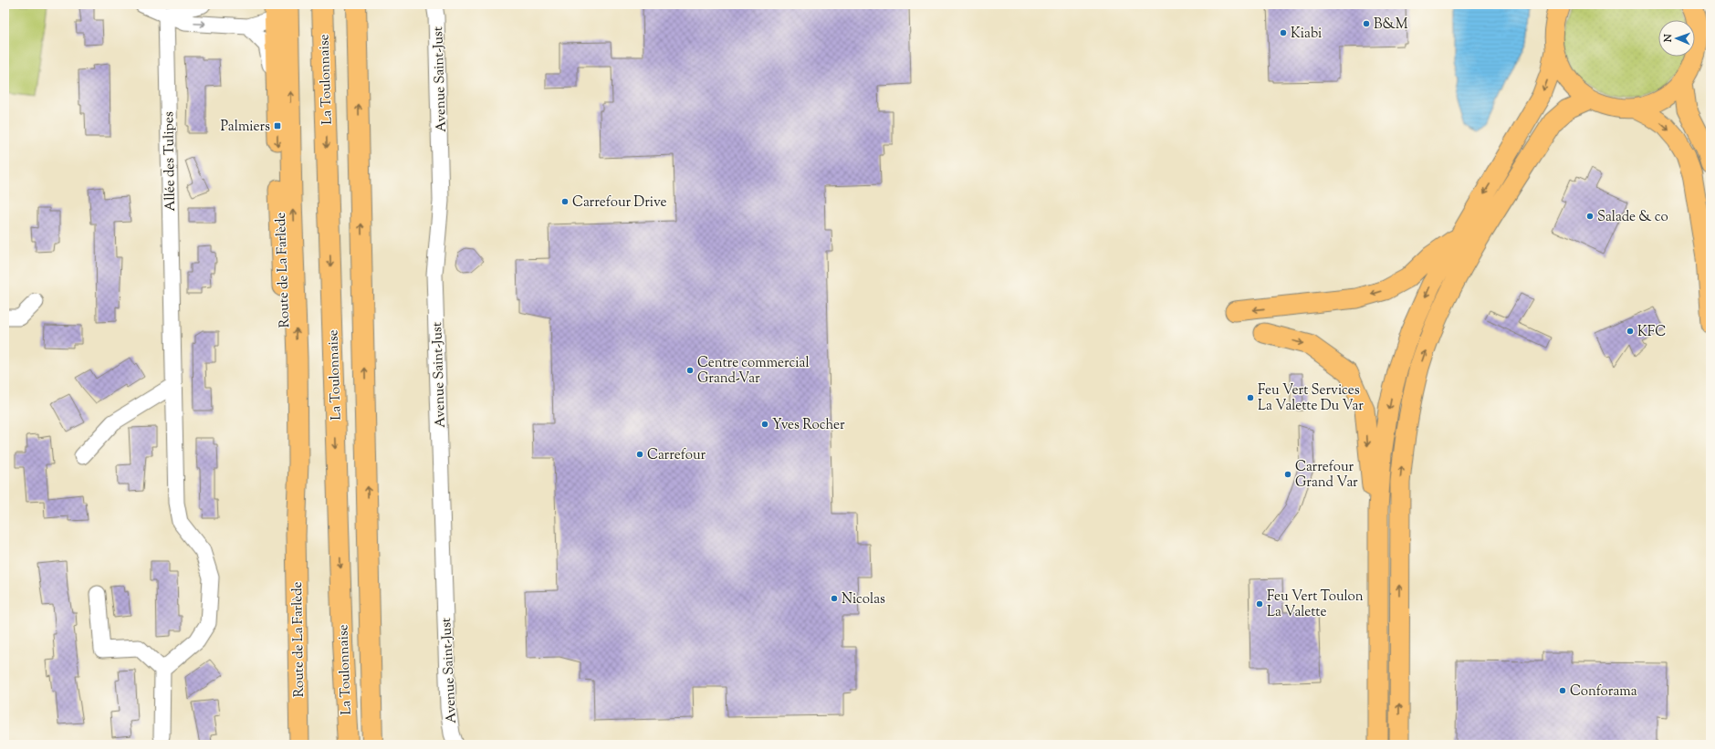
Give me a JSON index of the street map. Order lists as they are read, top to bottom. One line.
{"streets":{"highway":["La Toulonnaise"],"main road":["Route de La Farlède"],"street":["Avenue Saint-Just","Allée des Tulipes"]},"places":{"other":["B&M","Kiabi","Carrefour Drive","Salade & co","KFC","Centre commercial Grand-Var","Feu Vert Services La Valette Du Var","Yves Rocher","Carrefour","Carrefour Grand Var","Nicolas","Feu Vert Toulon La Valette","Conforama"],"transit":["Palmiers"]},"north":"left"}
